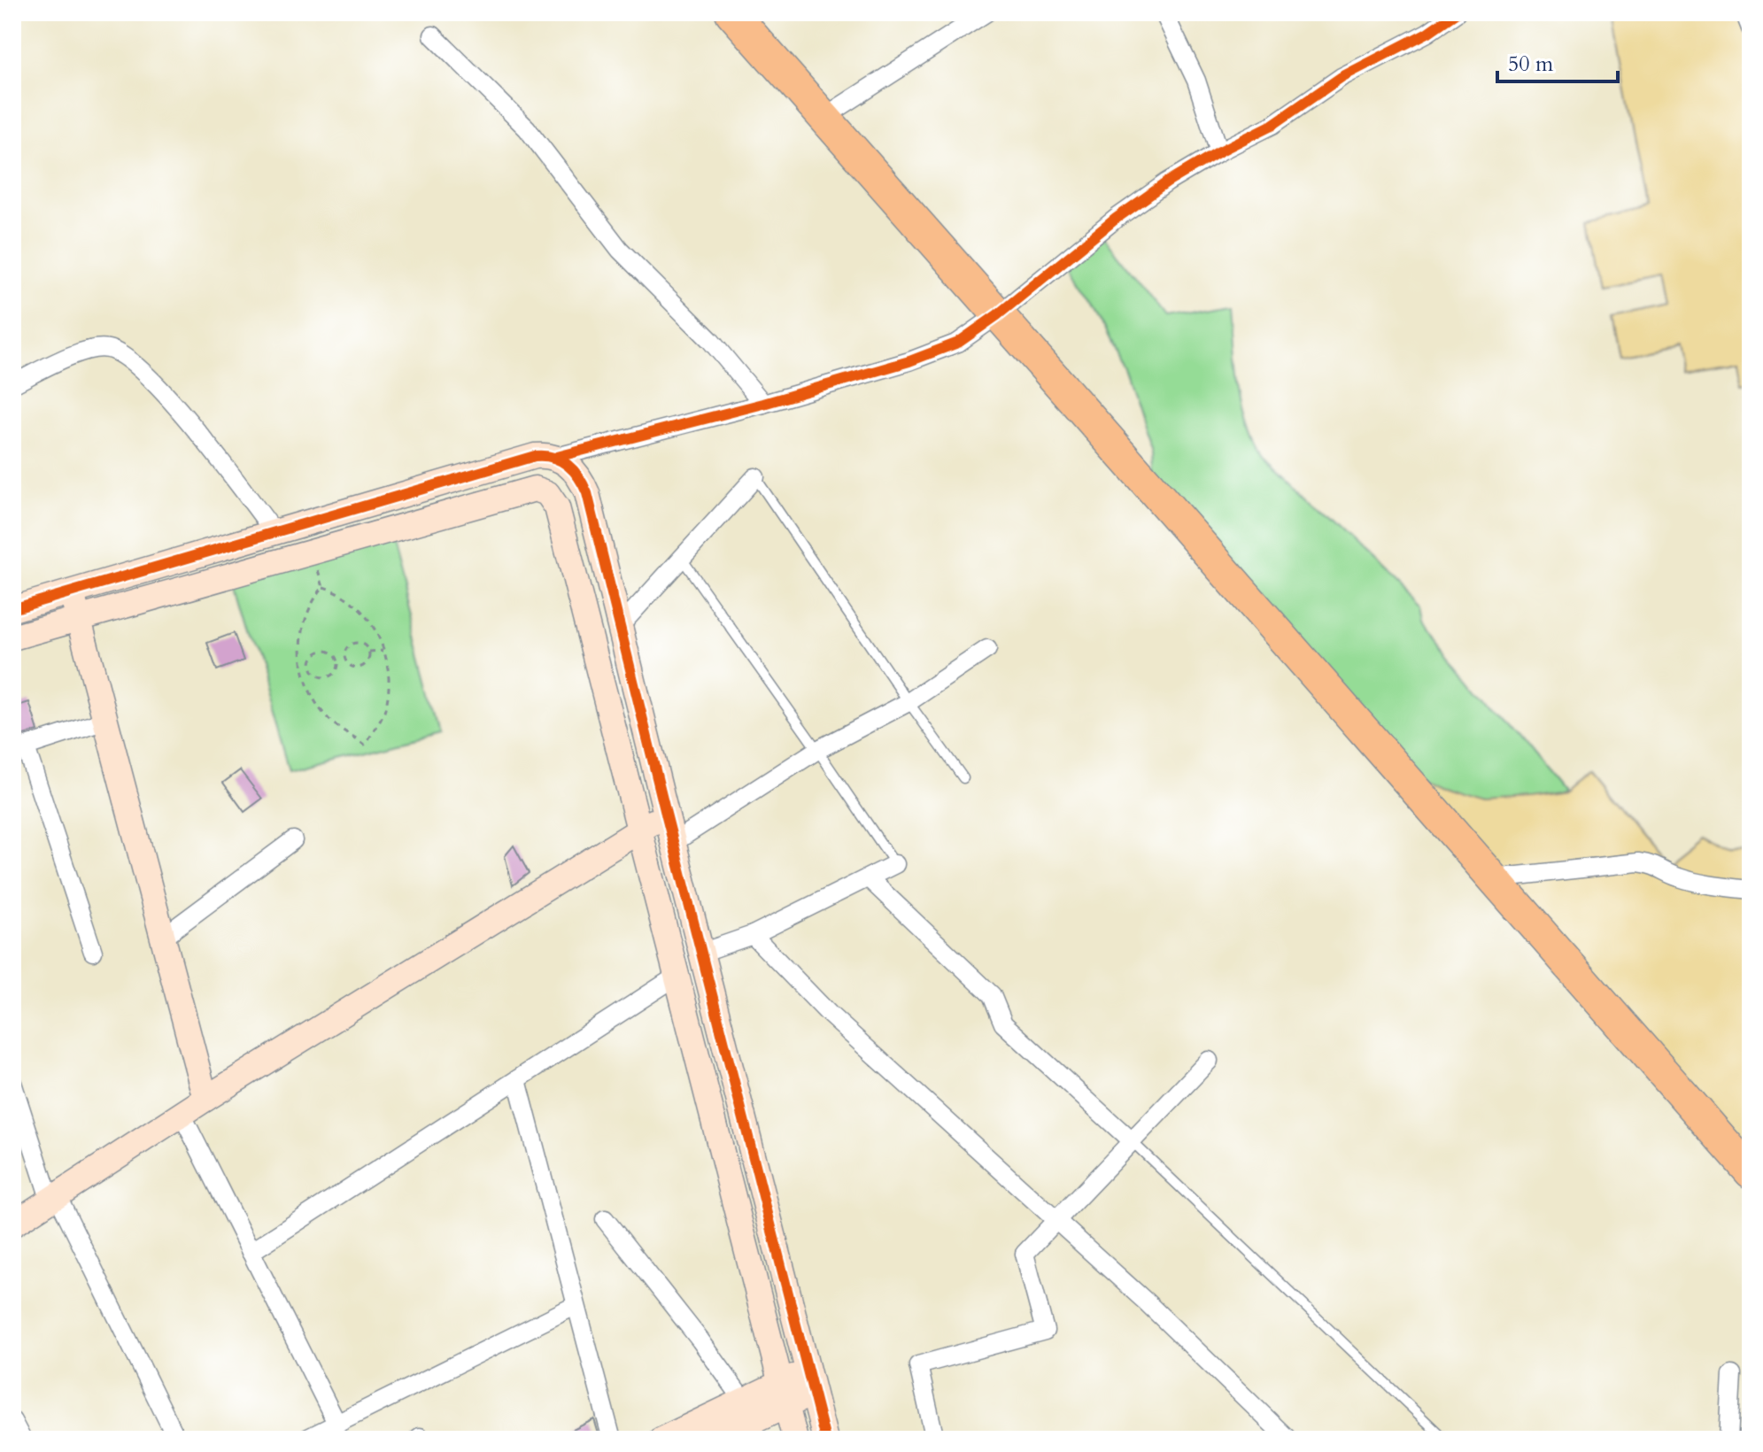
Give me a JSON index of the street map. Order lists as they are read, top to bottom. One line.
{"scale_bar":"50 m"}
